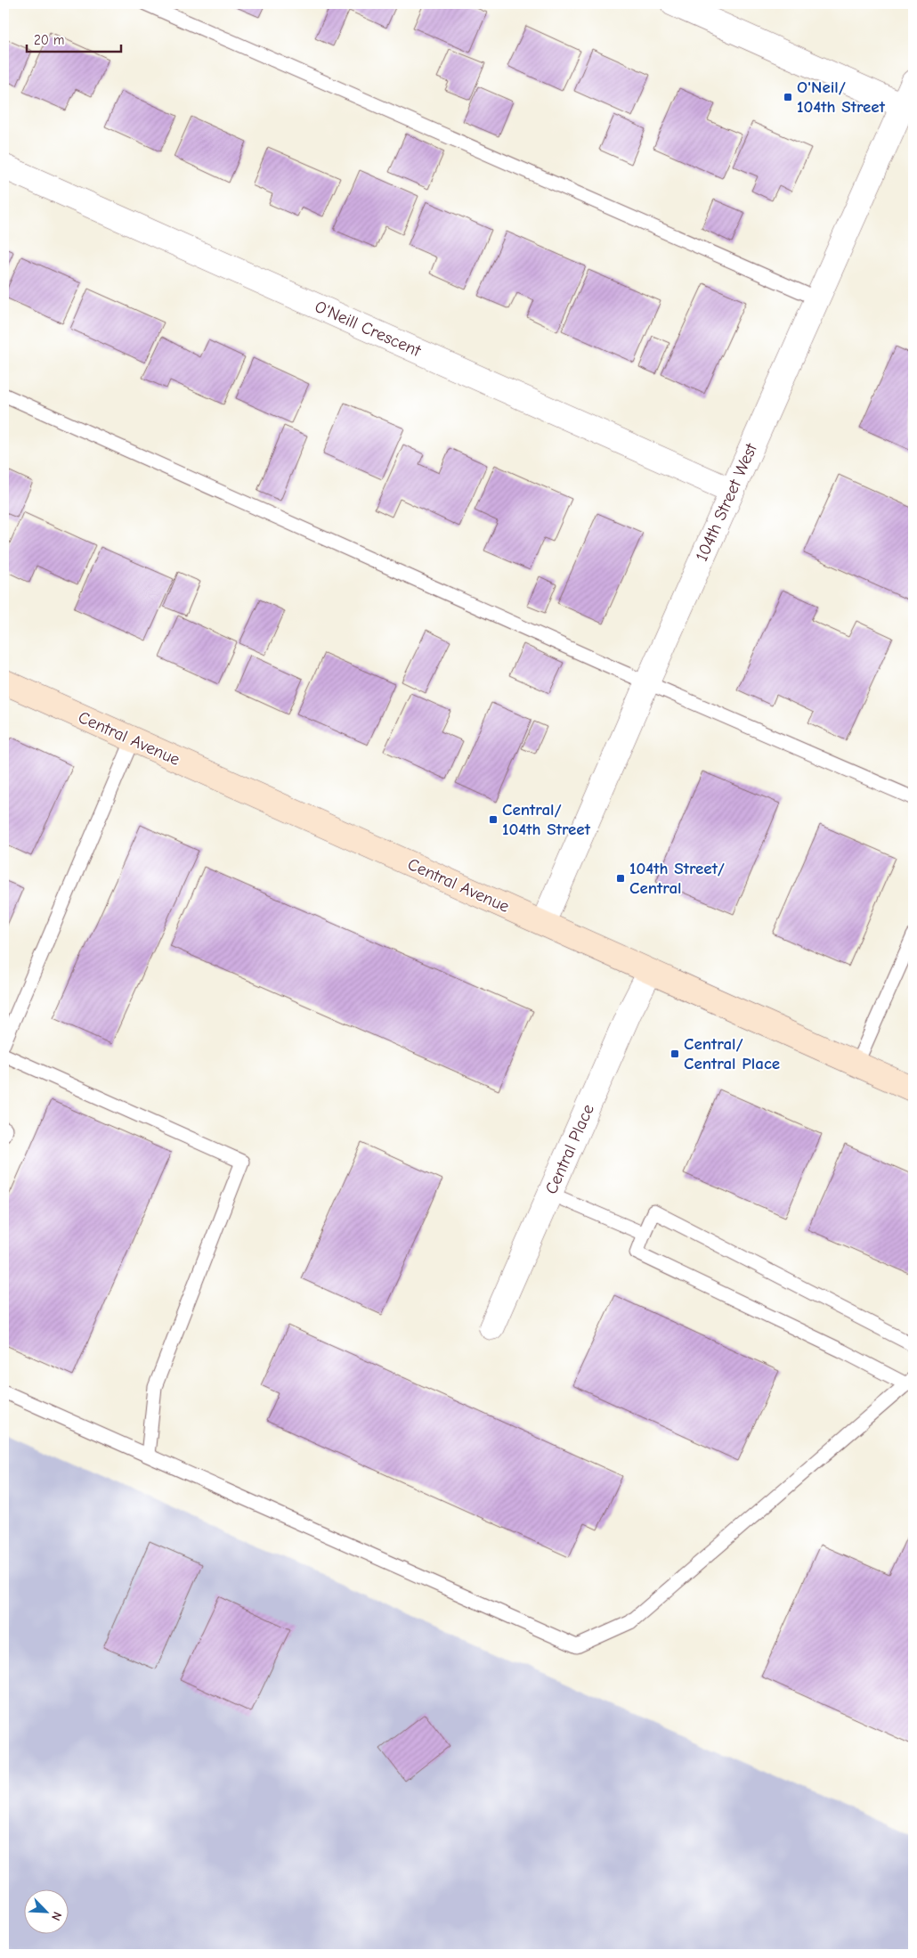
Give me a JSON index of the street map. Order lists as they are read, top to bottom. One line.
{"streets":{"main road":["Central Avenue"],"street":["O'Neill Crescent","104th Street West","Central Place"]},"crossings":[["O'Neill Crescent","104th Street West"],["104th Street West","Central Avenue"],["Central Avenue","Central Place"]],"places":{"transit":["O'Neil/ 104th Street","Central/ 104th Street","104th Street/ Central","Central/ Central Place"]},"scale_bar":"20 m","north":"bottom right"}
